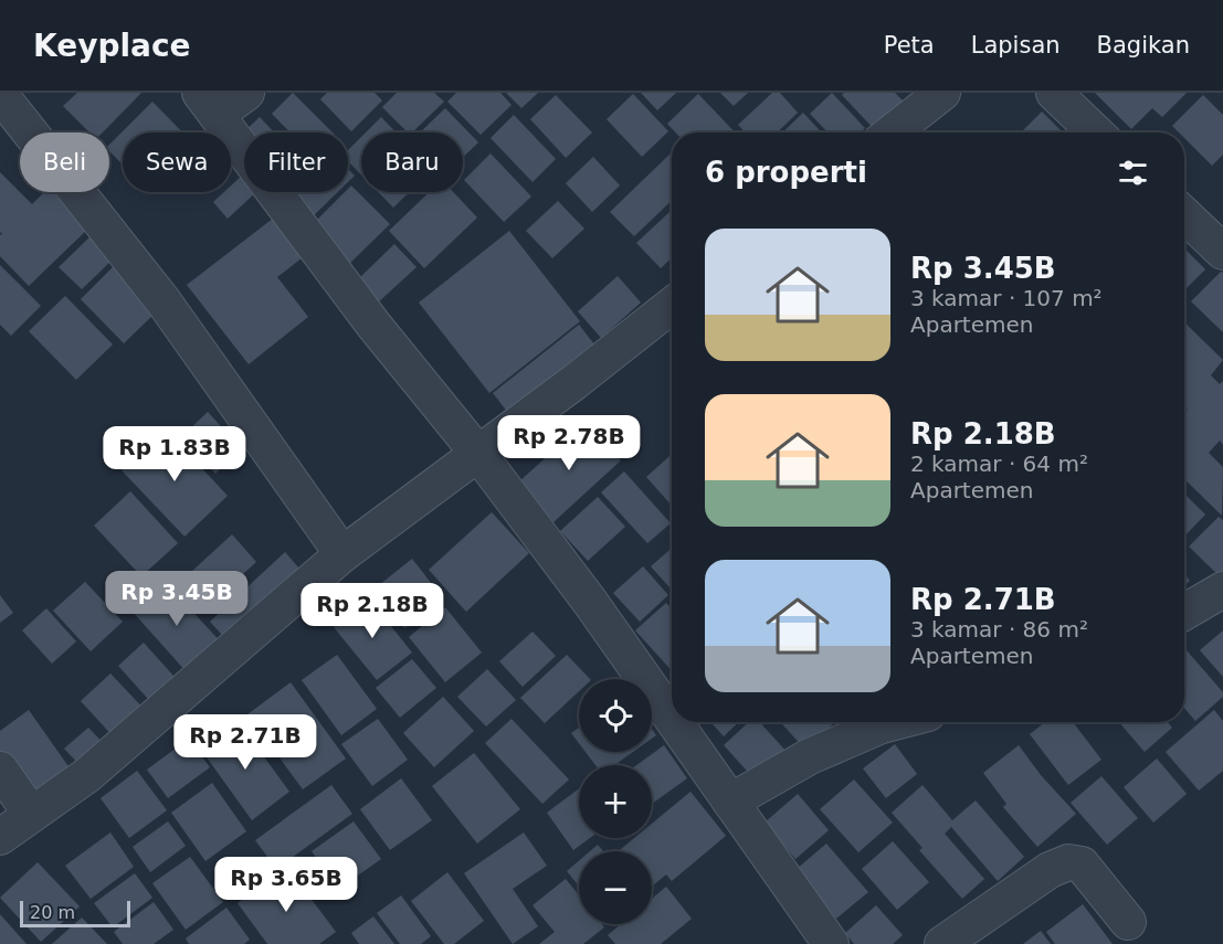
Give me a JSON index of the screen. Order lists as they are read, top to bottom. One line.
{"scale_bar":"20 m","page":{"header":"Keyplace","nav":["Peta","Lapisan","Bagikan"],"chip":["Beli","Sewa","Filter","Baru"],"heading":"6 properti","list":[{"name":"Rp 3.45B","note":"3 kamar · 107 m² · Apartemen"},{"name":"Rp 2.18B","note":"2 kamar · 64 m² · Apartemen"},{"name":"Rp 2.71B","note":"3 kamar · 86 m² · Apartemen"}],"price":["Rp 2.78B","Rp 1.83B","Rp 3.45B","Rp 2.18B","Rp 2.71B","Rp 3.65B"],"map_buttons":["+","−"],"scale":"20 m"}}
